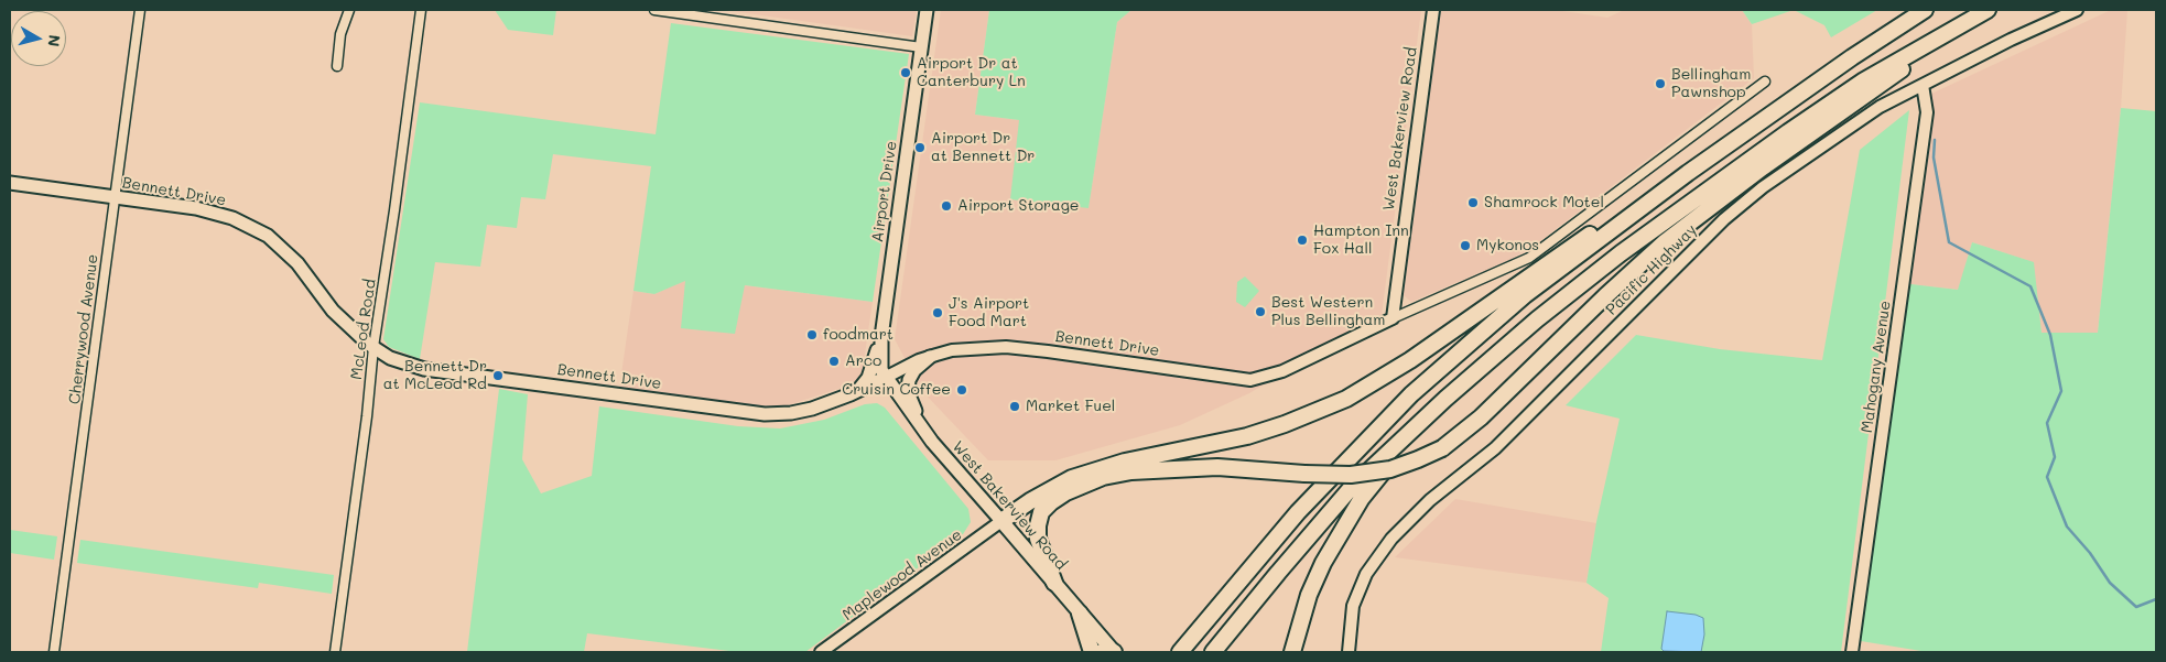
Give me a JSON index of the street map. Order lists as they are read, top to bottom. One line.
{"streets":{"main road":["West Bakerview Road","Bennett Drive","Airport Drive"],"street":["Pacific Highway","Cherrywood Avenue","McLeod Road","Mahogany Avenue","Maplewood Avenue"]},"crossings":[["West Bakerview Road","Bennett Drive"],["West Bakerview Road","Airport Drive"],["West Bakerview Road","Maplewood Avenue"],["Bennett Drive","Airport Drive"],["Bennett Drive","Cherrywood Avenue"],["Bennett Drive","McLeod Road"],["Pacific Highway","Mahogany Avenue"]],"places":["Airport Dr at Canterbury Ln","Bellingham Pawnshop","Airport Dr at Bennett Dr","Shamrock Motel","Airport Storage","Hampton Inn Fox Hall","Mykonos","Best Western Plus Bellingham","J's Airport Food Mart","foodmart","Arco","Bennett Dr at McLeod Rd","Cruisin Coffee","Market Fuel"],"north":"right"}
